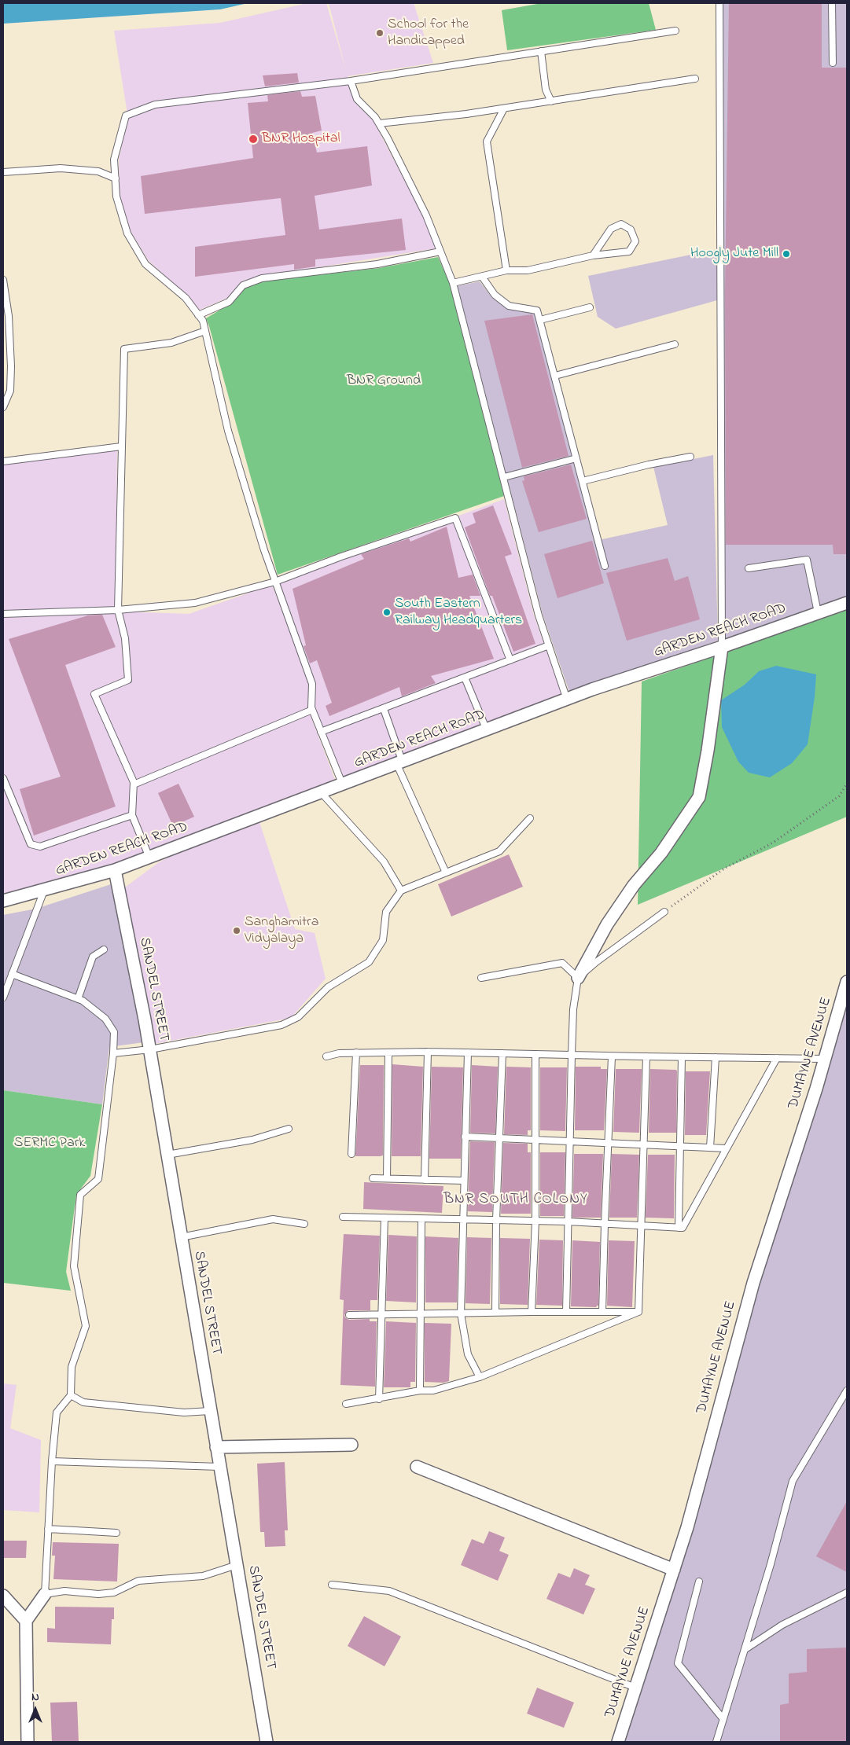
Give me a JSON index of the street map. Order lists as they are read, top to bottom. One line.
{"streets":{"street":["GARDEN REACH ROAD","SANDEL STREET","DUMAYNE AVENUE"]},"crossings":[["GARDEN REACH ROAD","SANDEL STREET"]],"districts":["BNR SOUTH COLONY"],"parks":["BNR Ground","SERMC Park"],"places":["School for the Handicapped","BNR Hospital","Hoogly Jute Mill","South Eastern Railway Headquarters","Sanghamitra Vidyalaya"],"north":"top"}
